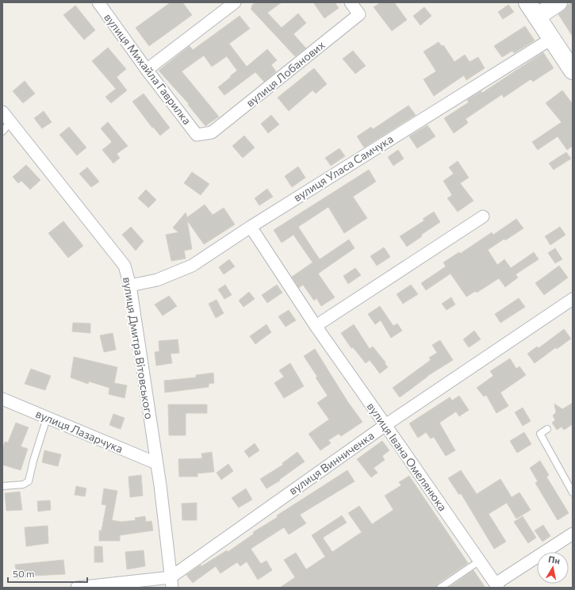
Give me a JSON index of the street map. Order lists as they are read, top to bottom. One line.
{"streets":{"street":["вулиця Михайла Гаврилка","вулиця Лобанових","вулиця Уласа Самчука","вулиця Дмитра Вітовського","вулиця Лазарчука","вулиця Івана Омелянюка","вулиця Винниченка"]},"crossings":[["вулиця Михайла Гаврилка","вулиця Лобанових"],["вулиця Уласа Самчука","вулиця Дмитра Вітовського"],["вулиця Уласа Самчука","вулиця Івана Омелянюка"],["вулиця Дмитра Вітовського","вулиця Лазарчука"],["вулиця Дмитра Вітовського","вулиця Винниченка"],["вулиця Івана Омелянюка","вулиця Винниченка"]],"scale_bar":"50 m","north":"top"}
